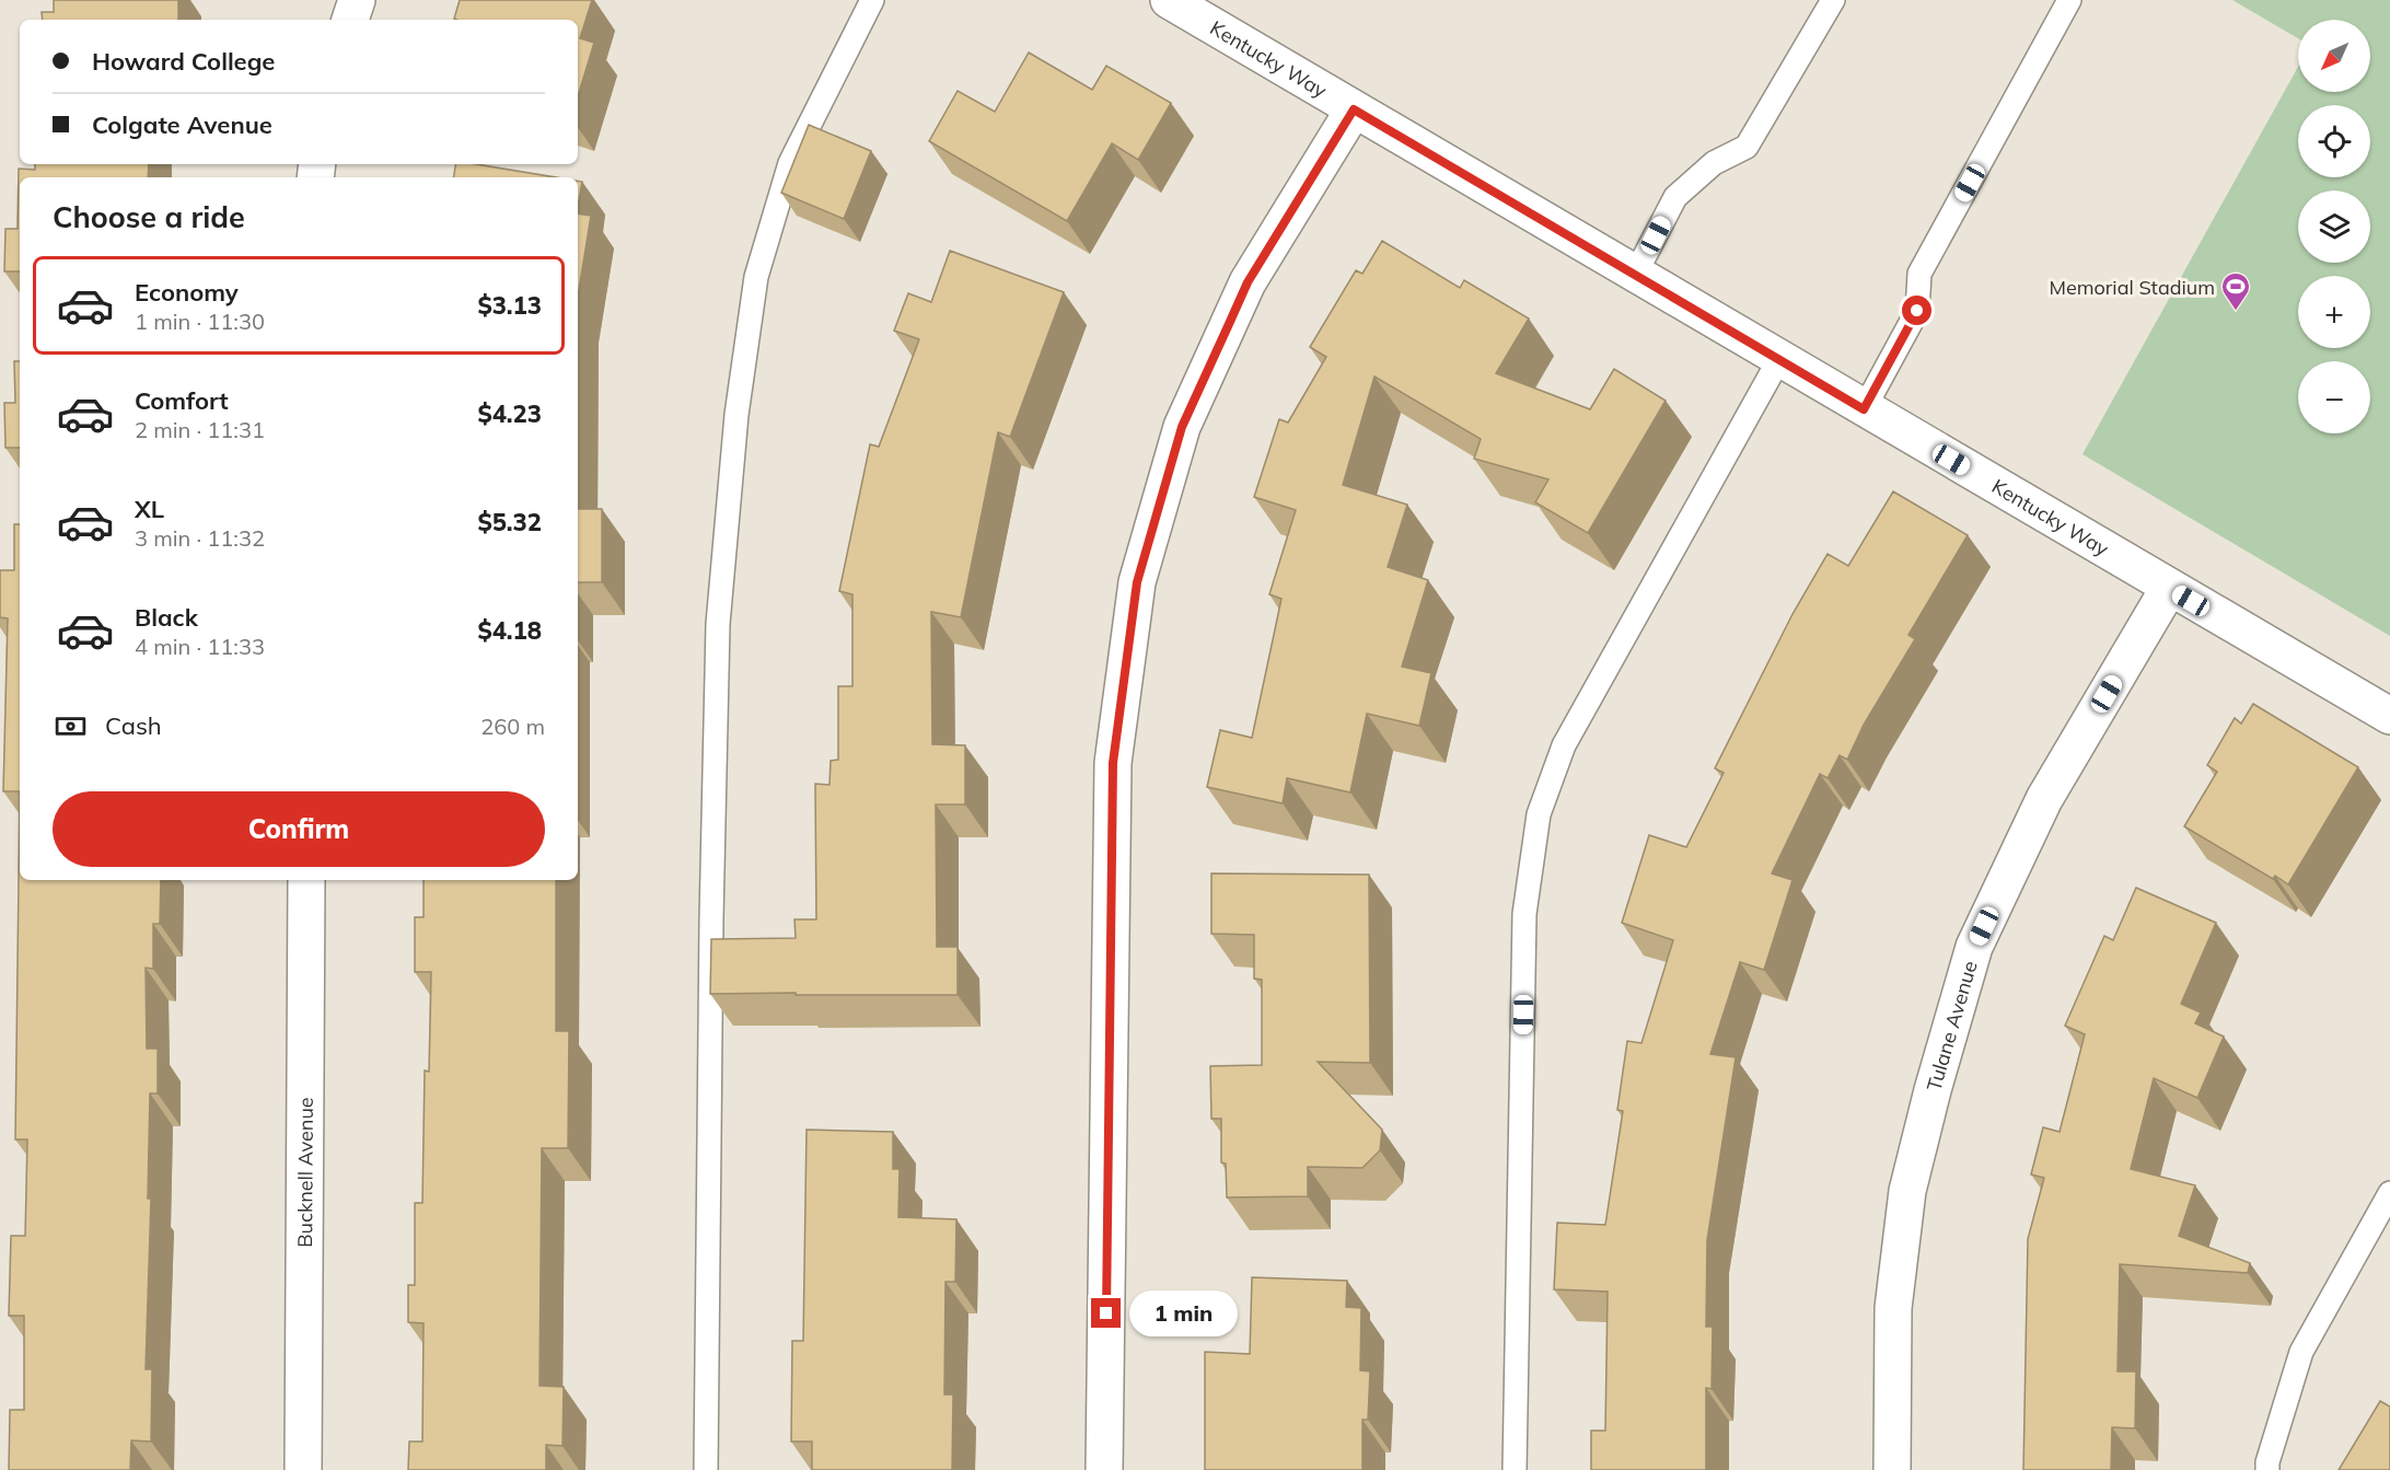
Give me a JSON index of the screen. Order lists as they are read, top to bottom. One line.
{"streets":{"street":["Kentucky Way","Tulane Avenue","Bucknell Avenue"]},"crossings":[["Kentucky Way","Tulane Avenue"]],"places":{"sports":["Memorial Stadium"]},"north":"bottom left","page":{"map_buttons":["+","−"],"banner":["Howard College","Colgate Avenue"],"heading":"Choose a ride","list":[{"name":"Economy","note":"1 min · 11:30","value":"$3.13"},{"name":"Comfort","note":"2 min · 11:31","value":"$4.23"},{"name":"XL","note":"3 min · 11:32","value":"$5.32"},{"name":"Black","note":"4 min · 11:33","value":"$4.18"}],"pay":["Cash","260 m"],"buttons":"Confirm","bubble":"1 min"}}
